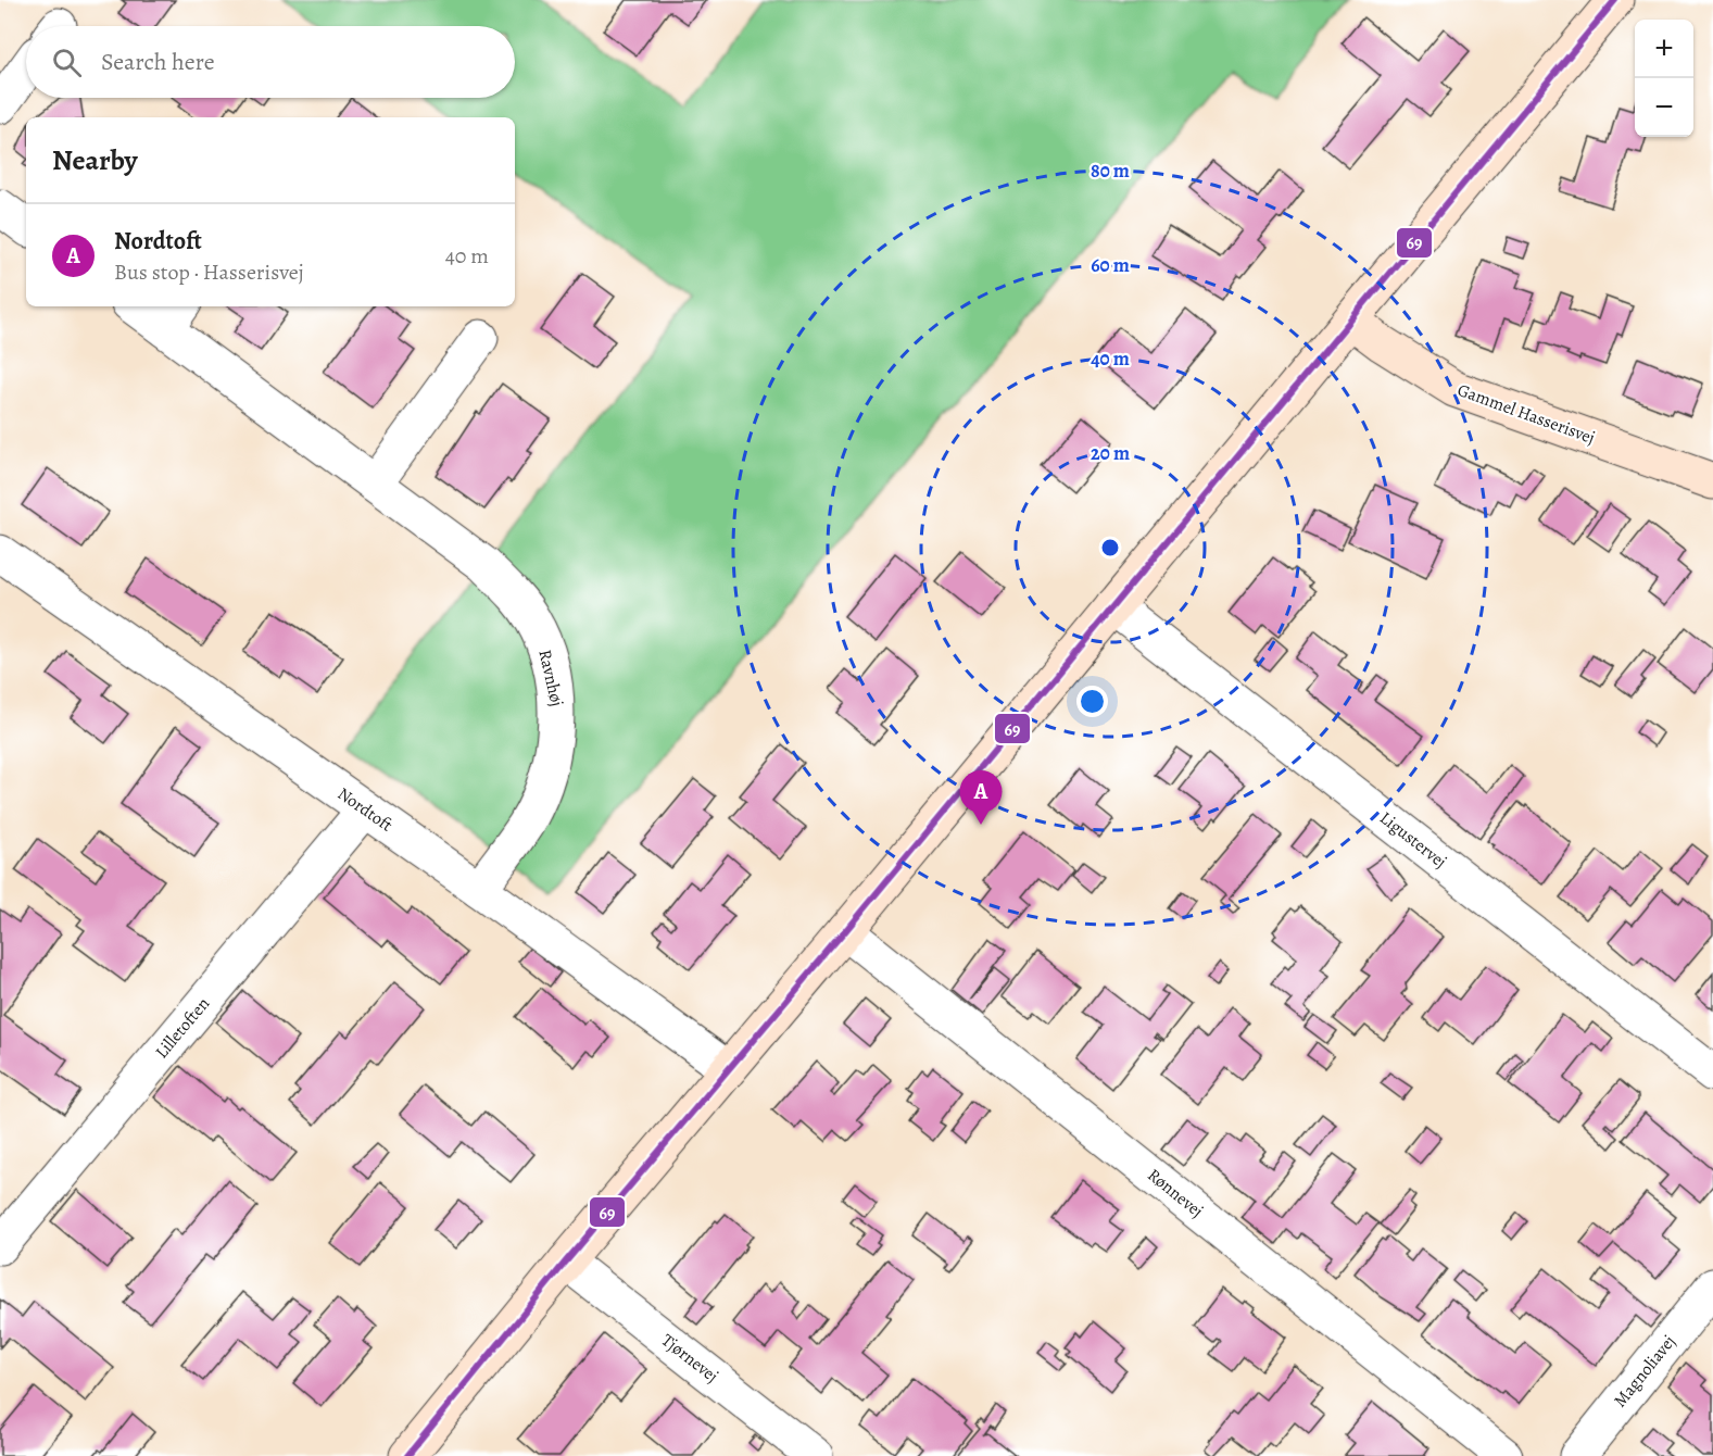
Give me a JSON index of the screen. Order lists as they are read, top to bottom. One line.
{"streets":{"street":["Gammel Hasserisvej","Ravnhøj","Nordtoft","Ligustervej","Lilletoften","Rønnevej","Tjørnevej","Magnoliavej"]},"crossings":[["Ravnhøj","Nordtoft"],["Nordtoft","Lilletoften"]],"lines":["transit line 69"],"page":{"map_buttons":["+","−"],"search":"Search here","heading":"Nearby","list":[{"mark":"A","name":"Nordtoft","note":"Bus stop · Hasserisvej","value":"40 m"}],"pins":"A"},"rings":["80 m","60 m","40 m","20 m"]}
